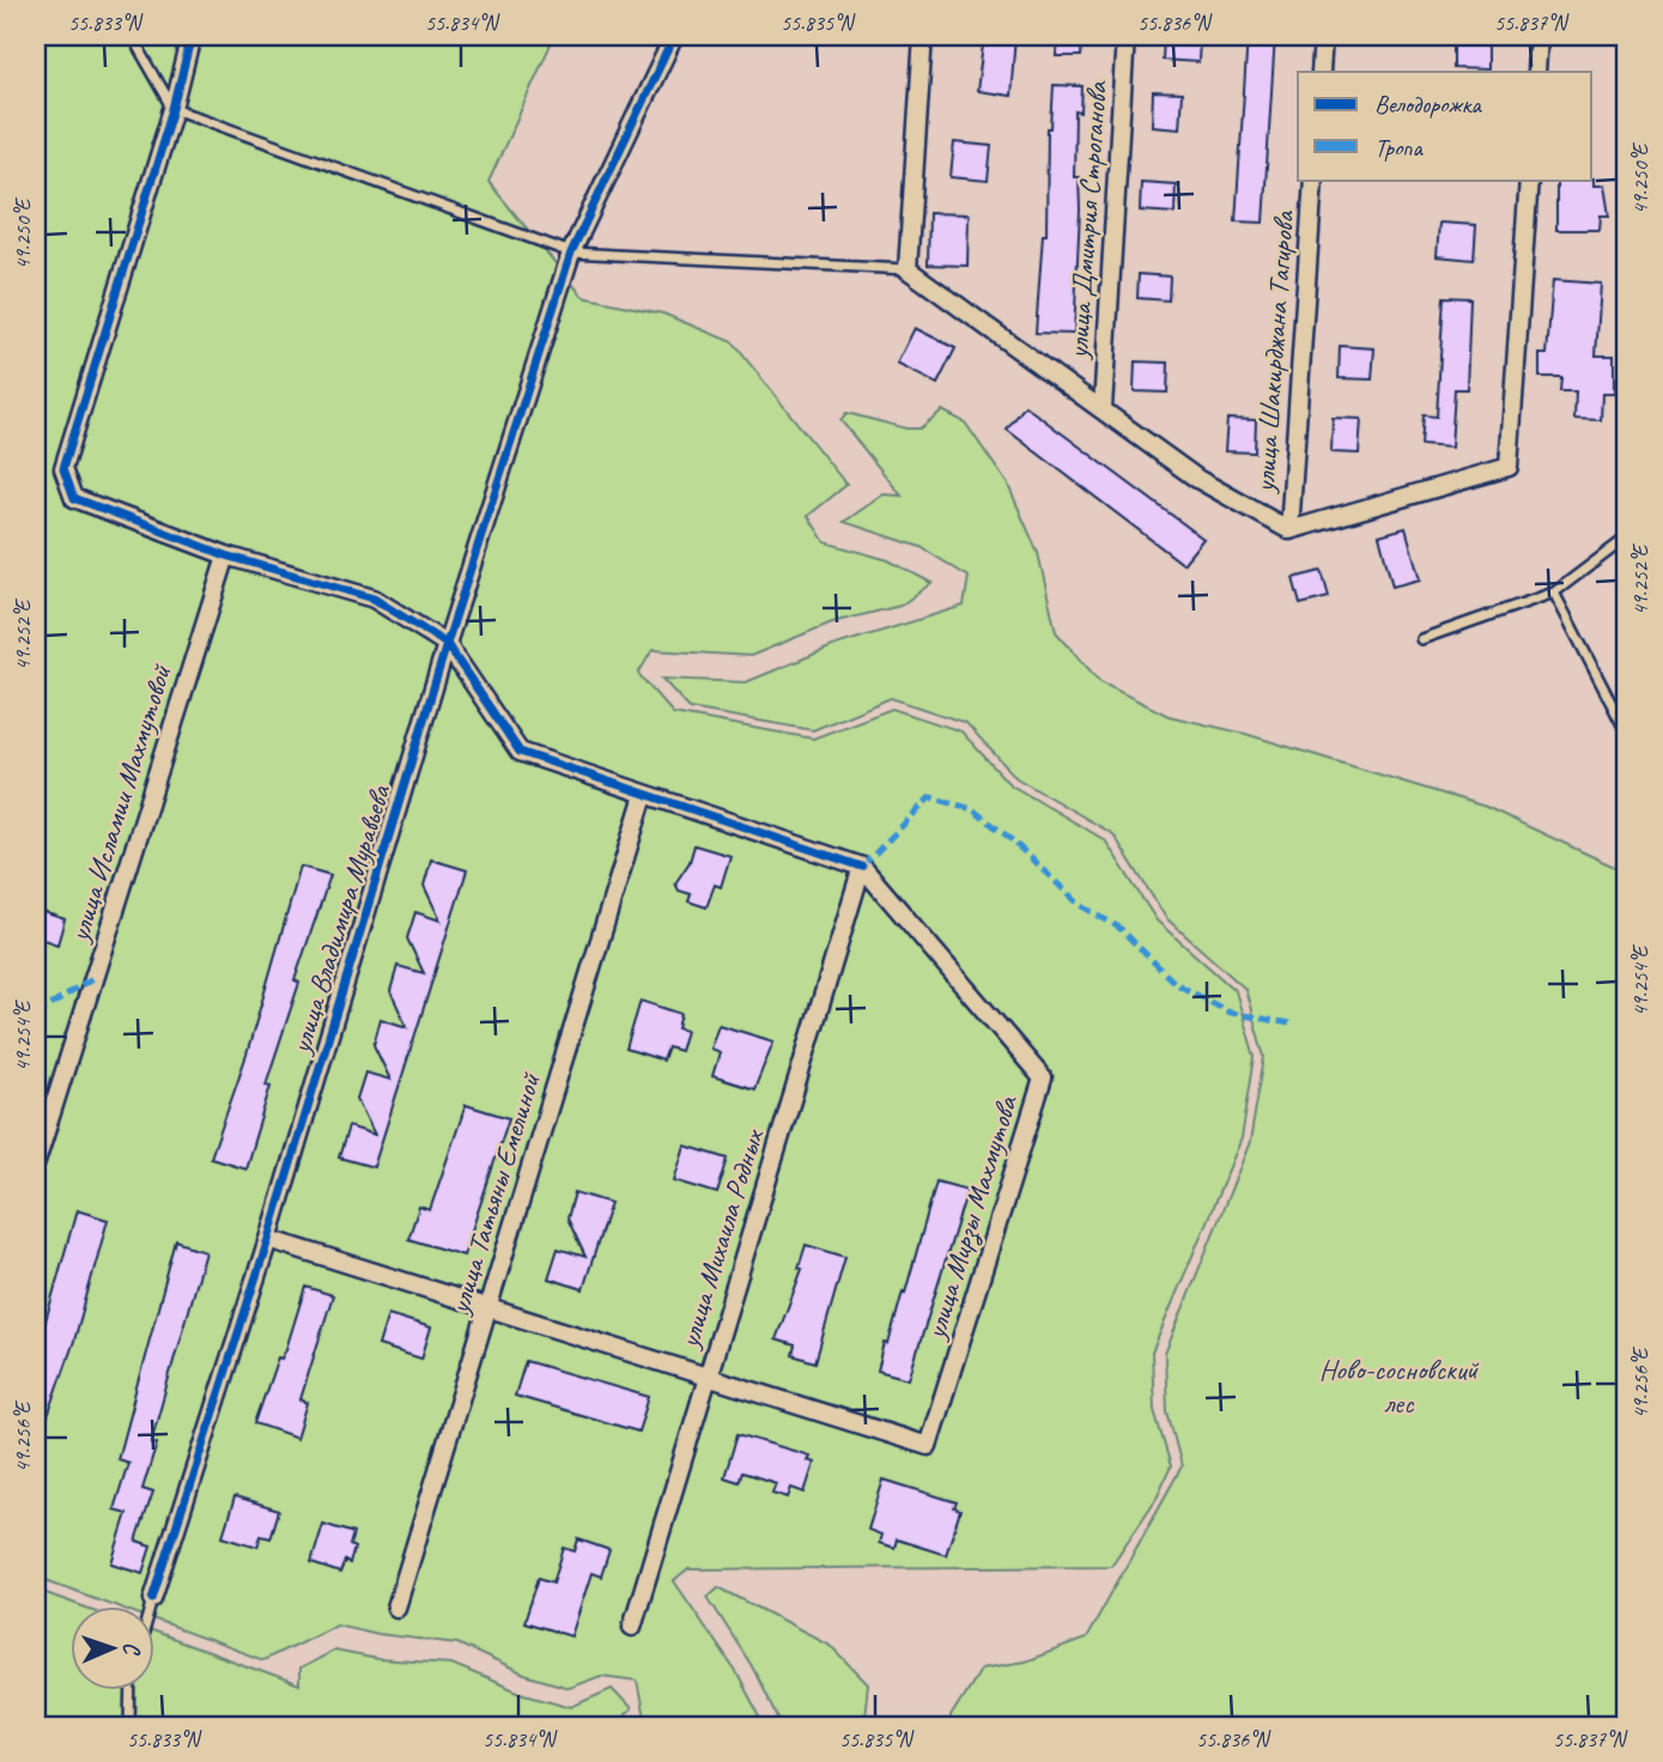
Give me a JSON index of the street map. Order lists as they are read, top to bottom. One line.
{"streets":{"street":["улица Дмитрия Строганова","улица Шакирджана Тагирова","улица Исламии Махмутовой","улица Владимира Муравьева","улица Татьяны Емелиной","улица Мирзы Махмутова","улица Михаила Родных"]},"crossings":[["улица Мирзы Махмутова","улица Михаила Родных"]],"parks":["Ново-сосновский лес"],"legend":["Велодорожка","Тропа"],"north":"right","coordinates":["55.833°N","55.834°N","55.835°N","55.836°N","55.837°N","49.250°E","49.252°E","49.254°E","49.256°E"]}
